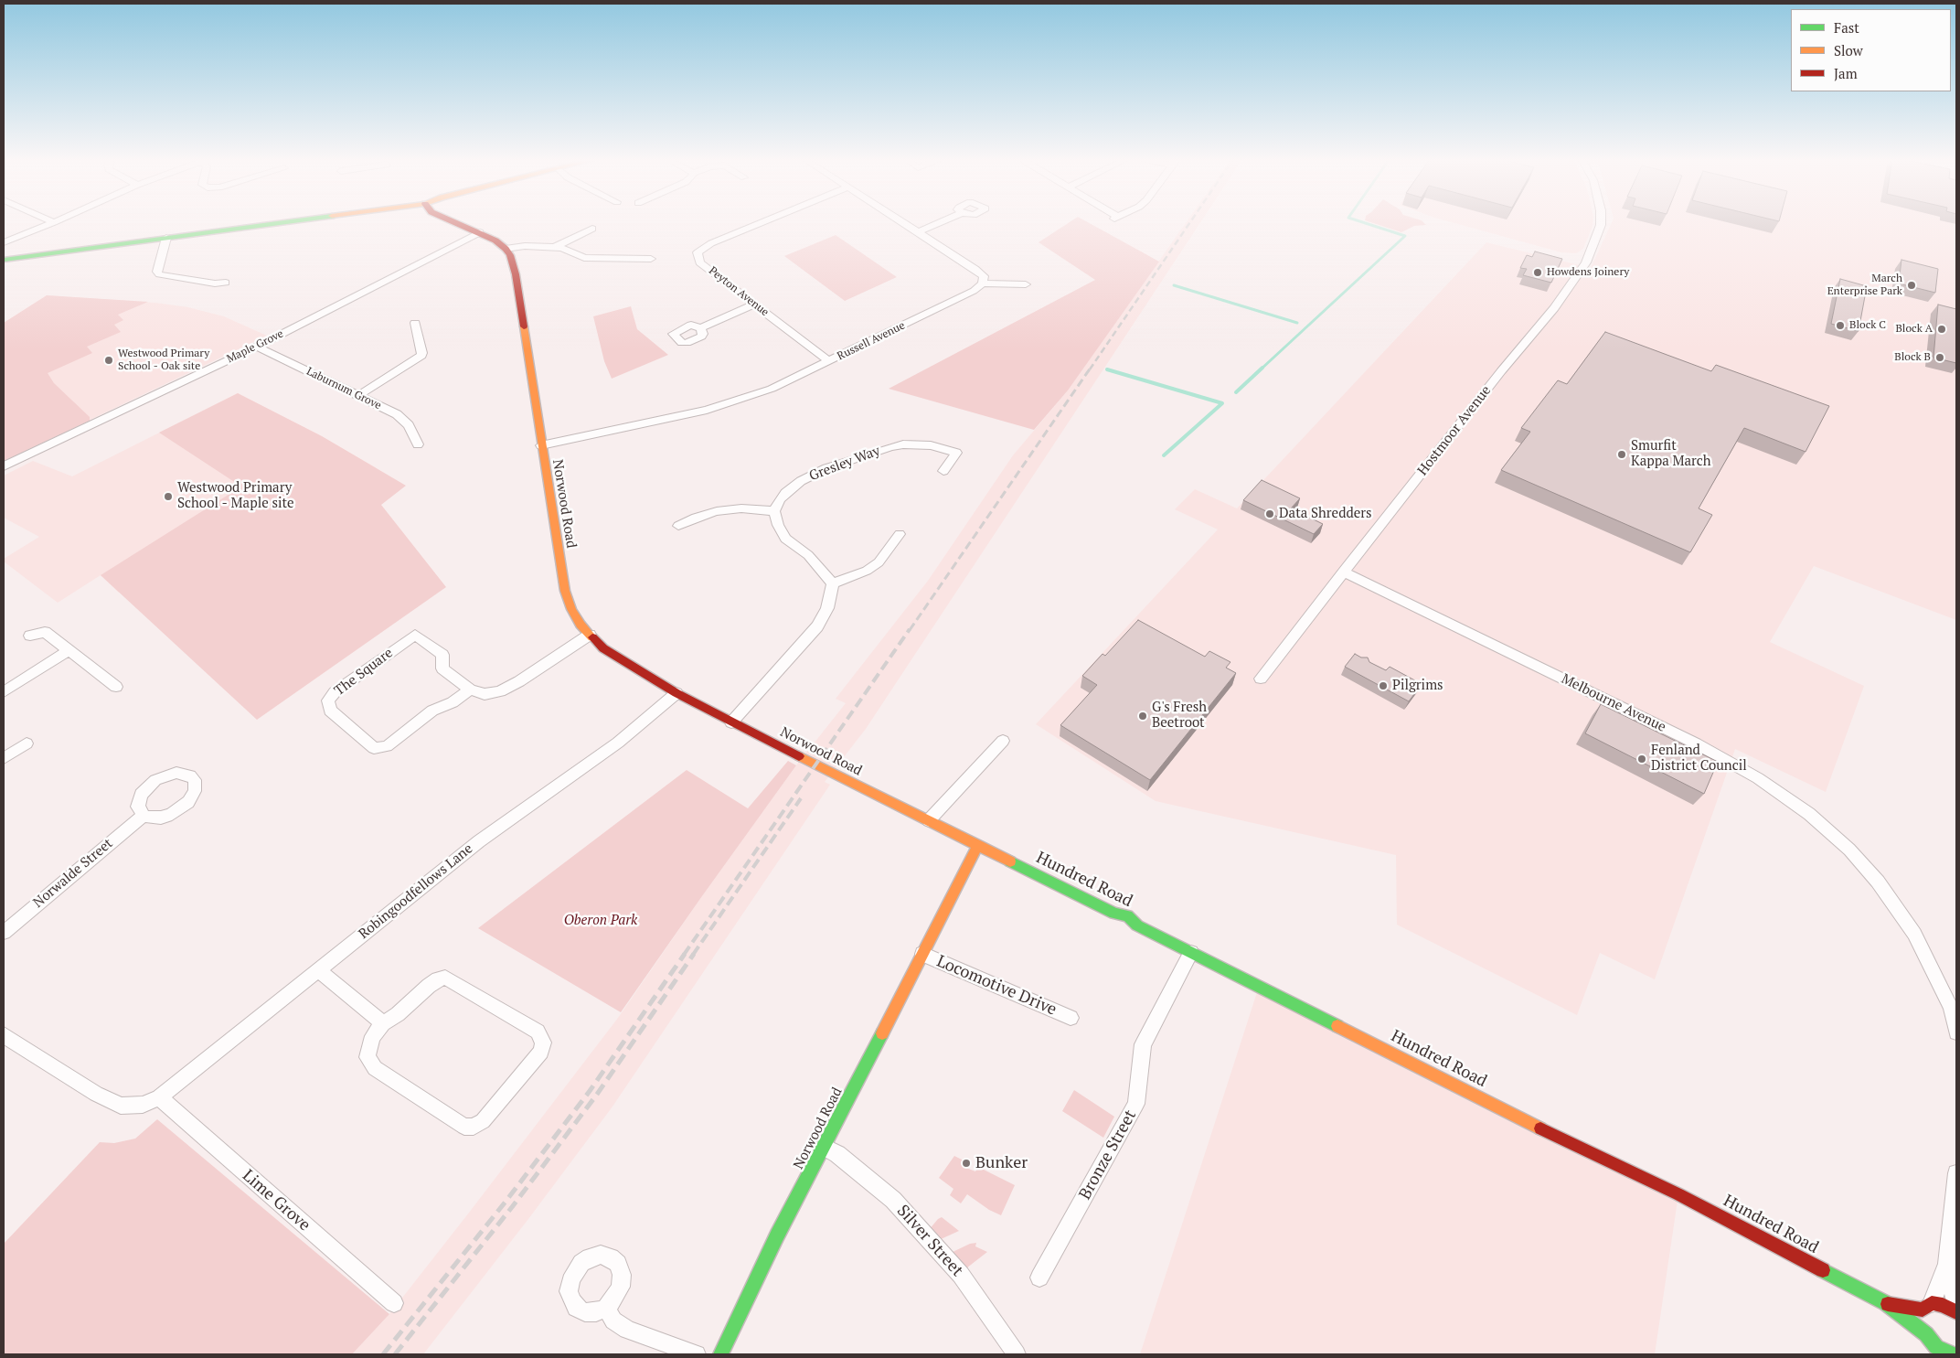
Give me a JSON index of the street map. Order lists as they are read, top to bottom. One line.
{"streets":{"street":["Peyton Avenue","Russell Avenue","Maple Grove","Laburnum Grove","Hostmoor Avenue","Gresley Way","Norwood Road","The Square","Melbourne Avenue","Norwalde Street","Hundred Road","Robingoodfellows Lane","Locomotive Drive","Bronze Street","Lime Grove","Silver Street"]},"crossings":[["Peyton Avenue","Russell Avenue"],["Russell Avenue","Norwood Road"],["Maple Grove","Laburnum Grove"],["Hostmoor Avenue","Melbourne Avenue"],["Norwood Road","Hundred Road"],["Norwood Road","Robingoodfellows Lane"],["Norwood Road","Locomotive Drive"],["Norwood Road","Silver Street"],["Hundred Road","Bronze Street"],["Robingoodfellows Lane","Lime Grove"]],"parks":["Oberon Park"],"places":["Howdens Joinery","March Enterprise Park","Block C","Block A","Block B","Westwood Primary School - Oak site","Smurfit Kappa March","Westwood Primary School - Maple site","Data Shredders","Pilgrims","G's Fresh Beetroot","Fenland District Council","Bunker"],"legend":["Fast","Slow","Jam"]}
